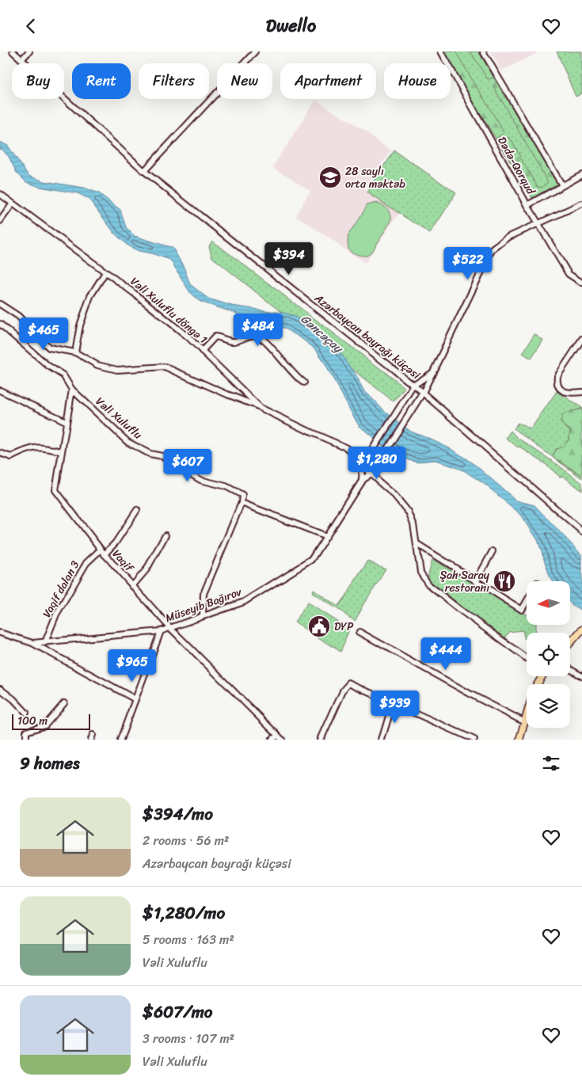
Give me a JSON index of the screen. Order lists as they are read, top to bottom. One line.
{"streets":{"street":["Dədə-Qorqud","Vəli Xuluflu döngə 1","Azərbaycan bayrağı küçəsi","Vəli Xuluflu","Vaqif","Vaqif dalan 3","Müseyib Bağırov"]},"crossings":[["Dədə-Qorqud","Müseyib Bağırov"],["Vəli Xuluflu döngə 1","Müseyib Bağırov"],["Azərbaycan bayrağı küçəsi","Müseyib Bağırov"],["Vaqif","Vaqif dalan 3"],["Vaqif","Müseyib Bağırov"],["Vaqif dalan 3","Müseyib Bağırov"]],"water":["Gəncəçay"],"places":{"school or university":["28 saylı orta məktəb"],"restaurant":["Şah Saray restoranı"],"public building":["DYP"]},"scale_bar":"100 m","north":"left","page":{"header":"Dwello","chip":["Buy","Rent","Filters","New","Apartment","House"],"price":["$394","$522","$484","$465","$1,280","$607","$444","$965","$939"],"scale":"100 m","heading":"9 homes","list":[{"name":"$394/mo","note":"2 rooms · 56 m² · Azərbaycan bayrağı küçəsi"},{"name":"$1,280/mo","note":"5 rooms · 163 m² · Vəli Xuluflu"},{"name":"$607/mo","note":"3 rooms · 107 m² · Vəli Xuluflu"}]}}
